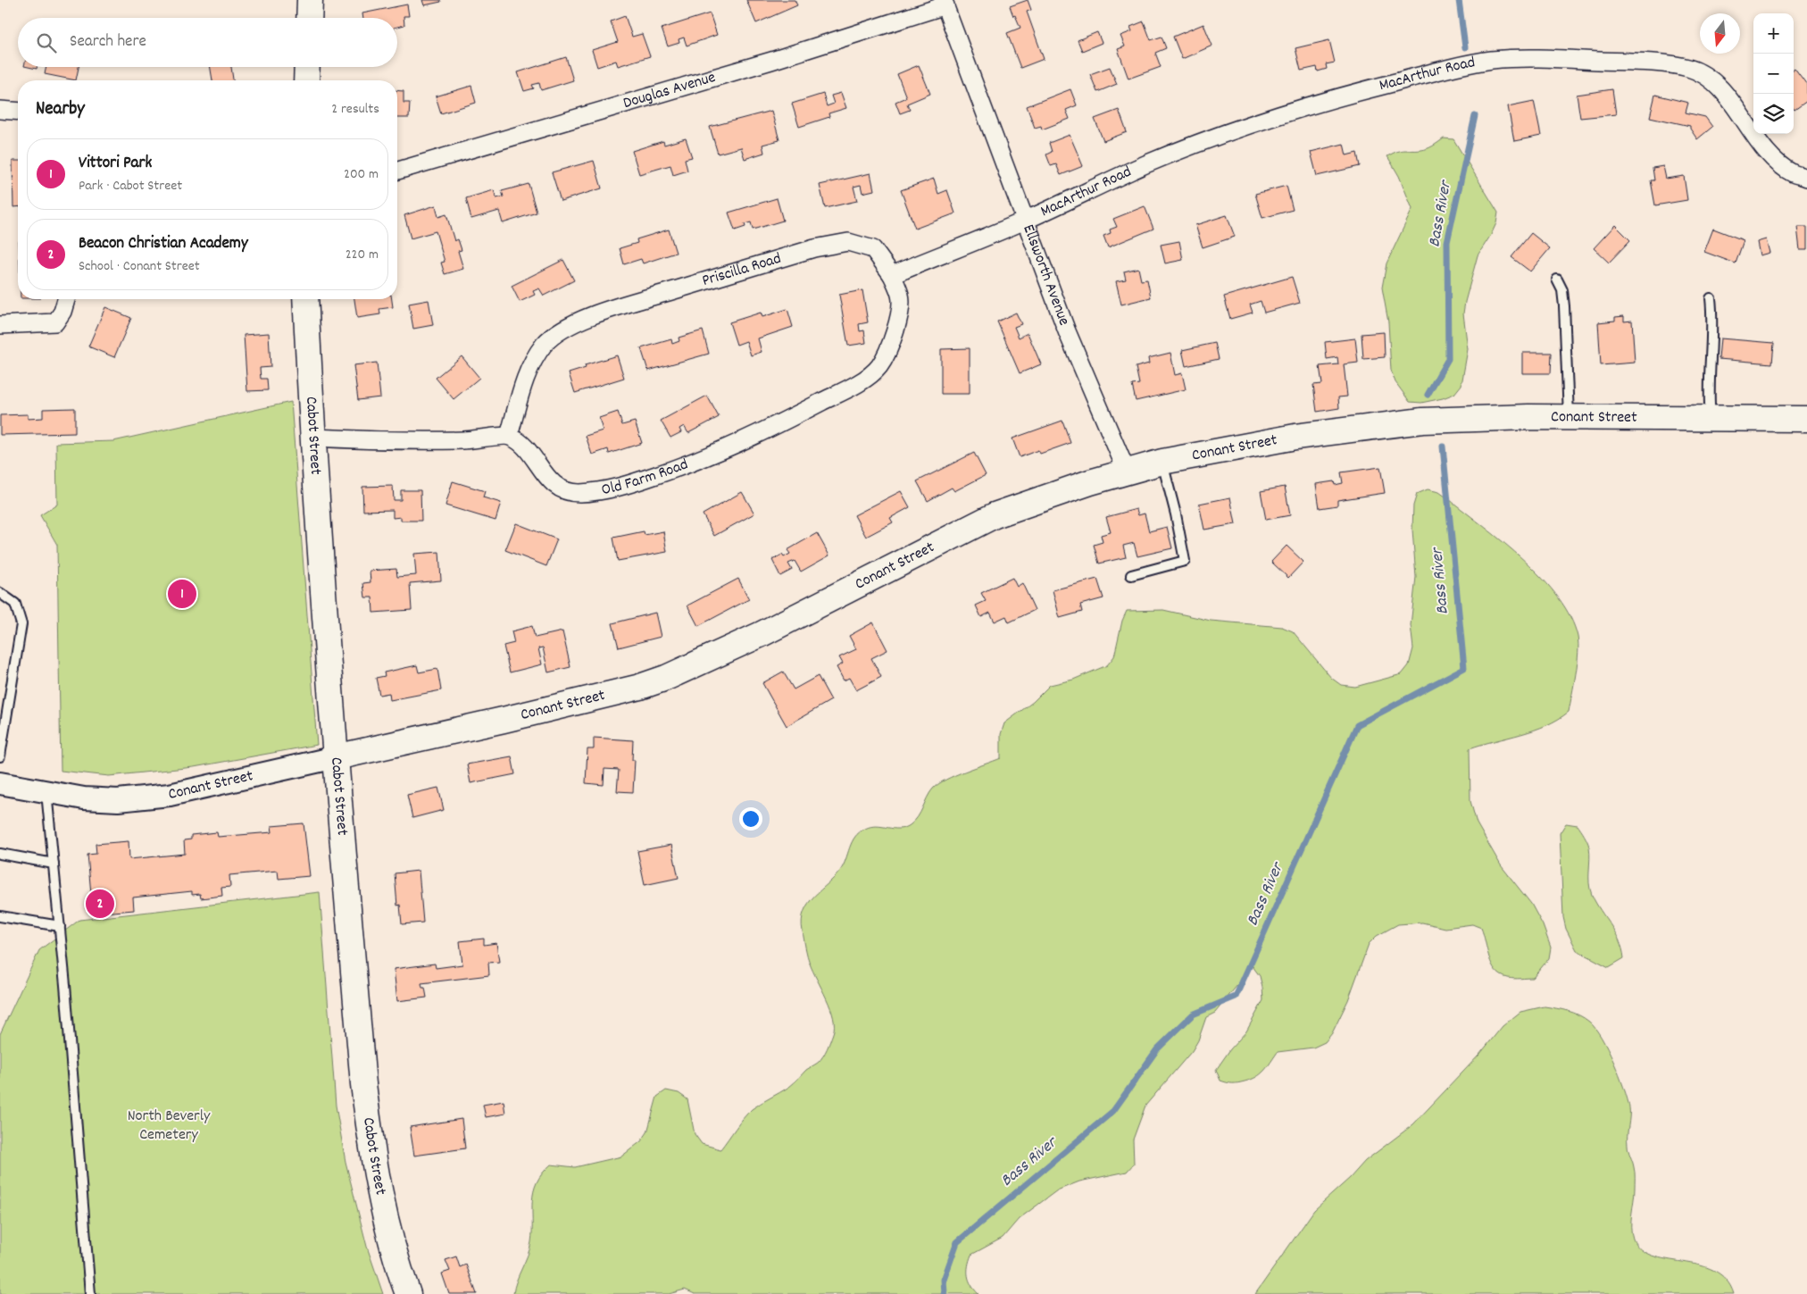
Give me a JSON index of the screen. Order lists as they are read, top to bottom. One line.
{"streets":{"main road":["Conant Street","Cabot Street"],"street":["MacArthur Road","Douglas Avenue","Priscilla Road","Ellsworth Avenue","Old Farm Road"]},"crossings":[["MacArthur Road","Ellsworth Avenue"],["Douglas Avenue","Ellsworth Avenue"],["Priscilla Road","Old Farm Road"],["Ellsworth Avenue","Conant Street"],["Conant Street","Cabot Street"]],"water":["Bass River"],"parks":["North Beverly Cemetery"],"north":"bottom","page":{"map_buttons":["+","−"],"search":"Search here","heading":["Nearby","2 results"],"list":[{"mark":"1","name":"Vittori Park","note":"Park · Cabot Street","value":"200 m"},{"mark":"2","name":"Beacon Christian Academy","note":"School · Conant Street","value":"220 m"}],"pins":["1","2"]}}
